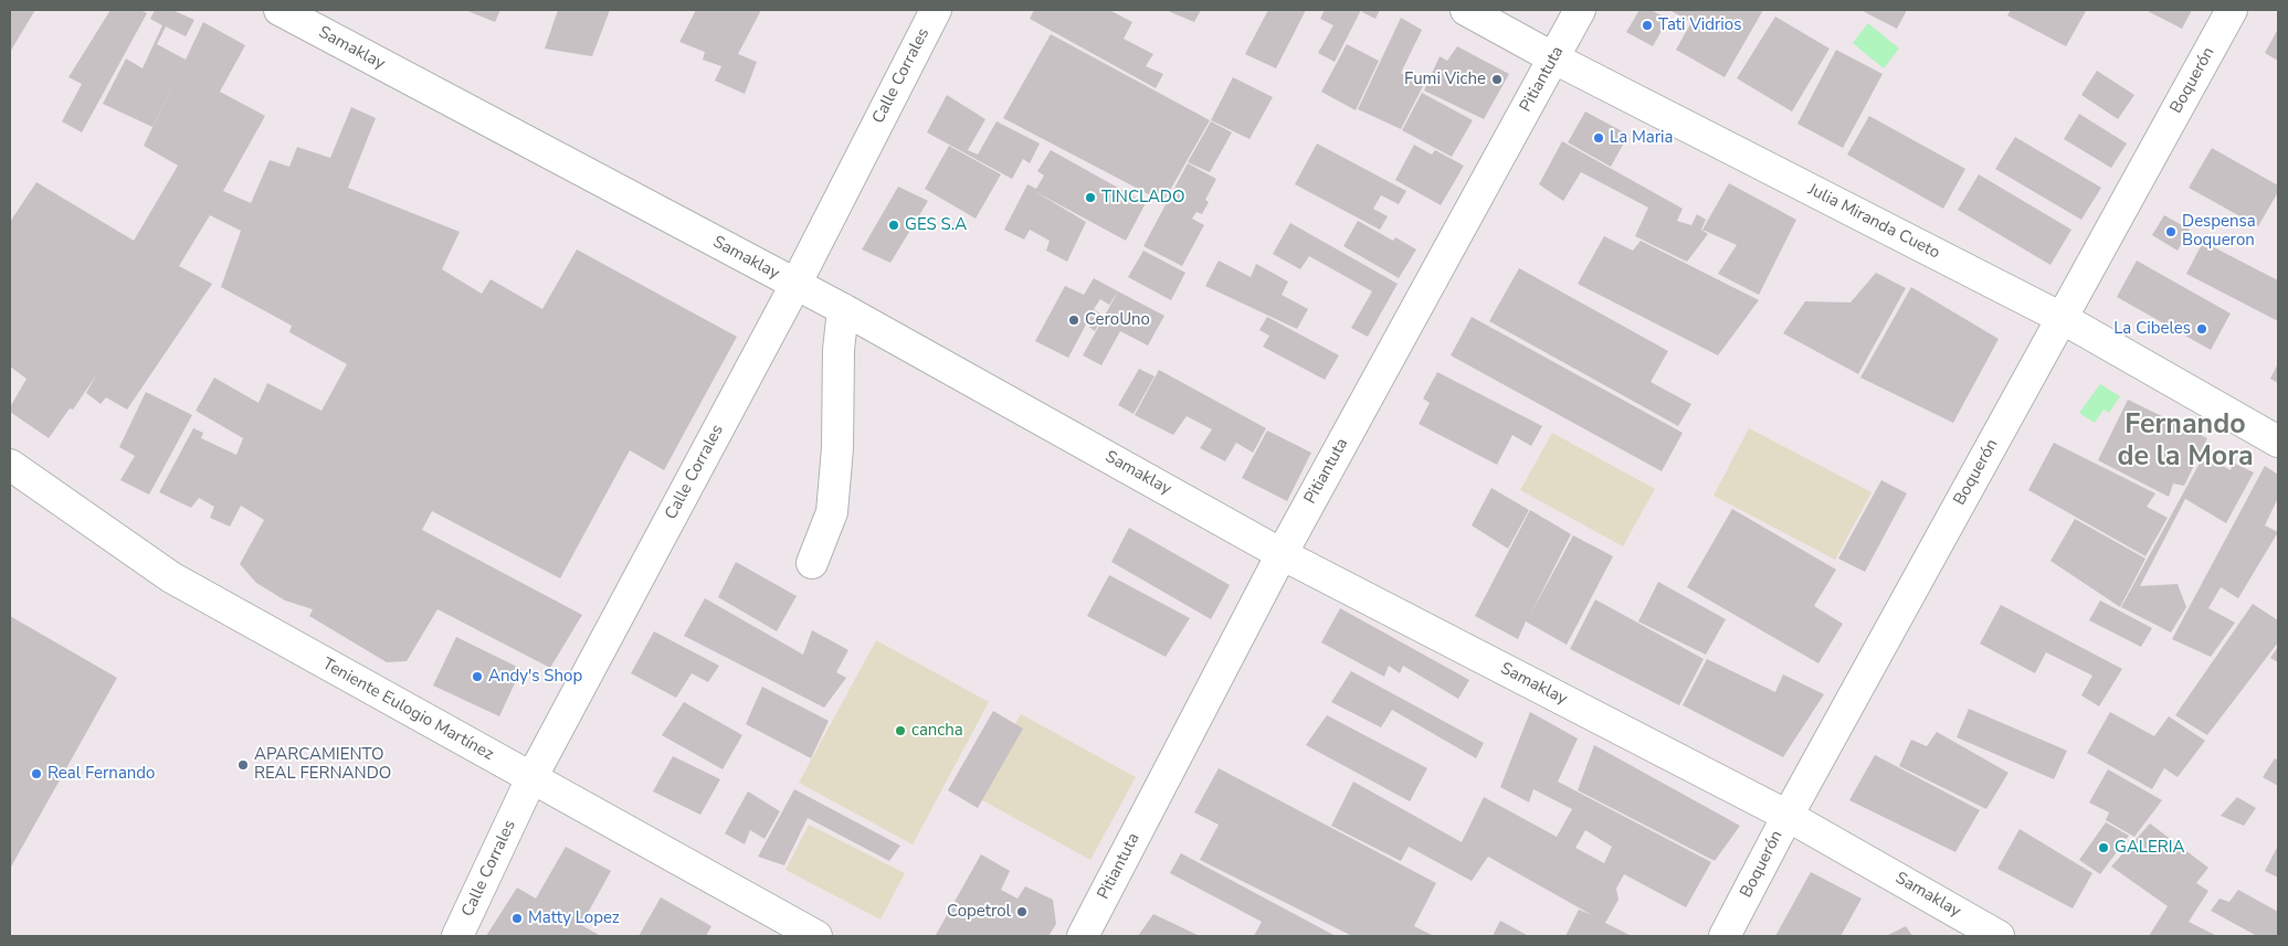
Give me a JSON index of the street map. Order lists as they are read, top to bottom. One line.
{"streets":{"street":["Samaklay","Calle Corrales","Pitiantuta","Boquerón","Julia Miranda Cueto","Teniente Eulogio Martínez"]},"crossings":[["Samaklay","Calle Corrales"],["Samaklay","Pitiantuta"],["Samaklay","Boquerón"],["Calle Corrales","Teniente Eulogio Martínez"],["Pitiantuta","Julia Miranda Cueto"],["Boquerón","Julia Miranda Cueto"]],"districts":["Fernando de la Mora"],"places":["Tati Vidrios","Fumi Viche","La Maria","TINCLADO","GES S.A","Despensa Boqueron","CeroUno","La Cibeles","Andy's Shop","cancha","APARCAMIENTO REAL FERNANDO","Real Fernando","GALERIA","Copetrol","Matty Lopez"]}
